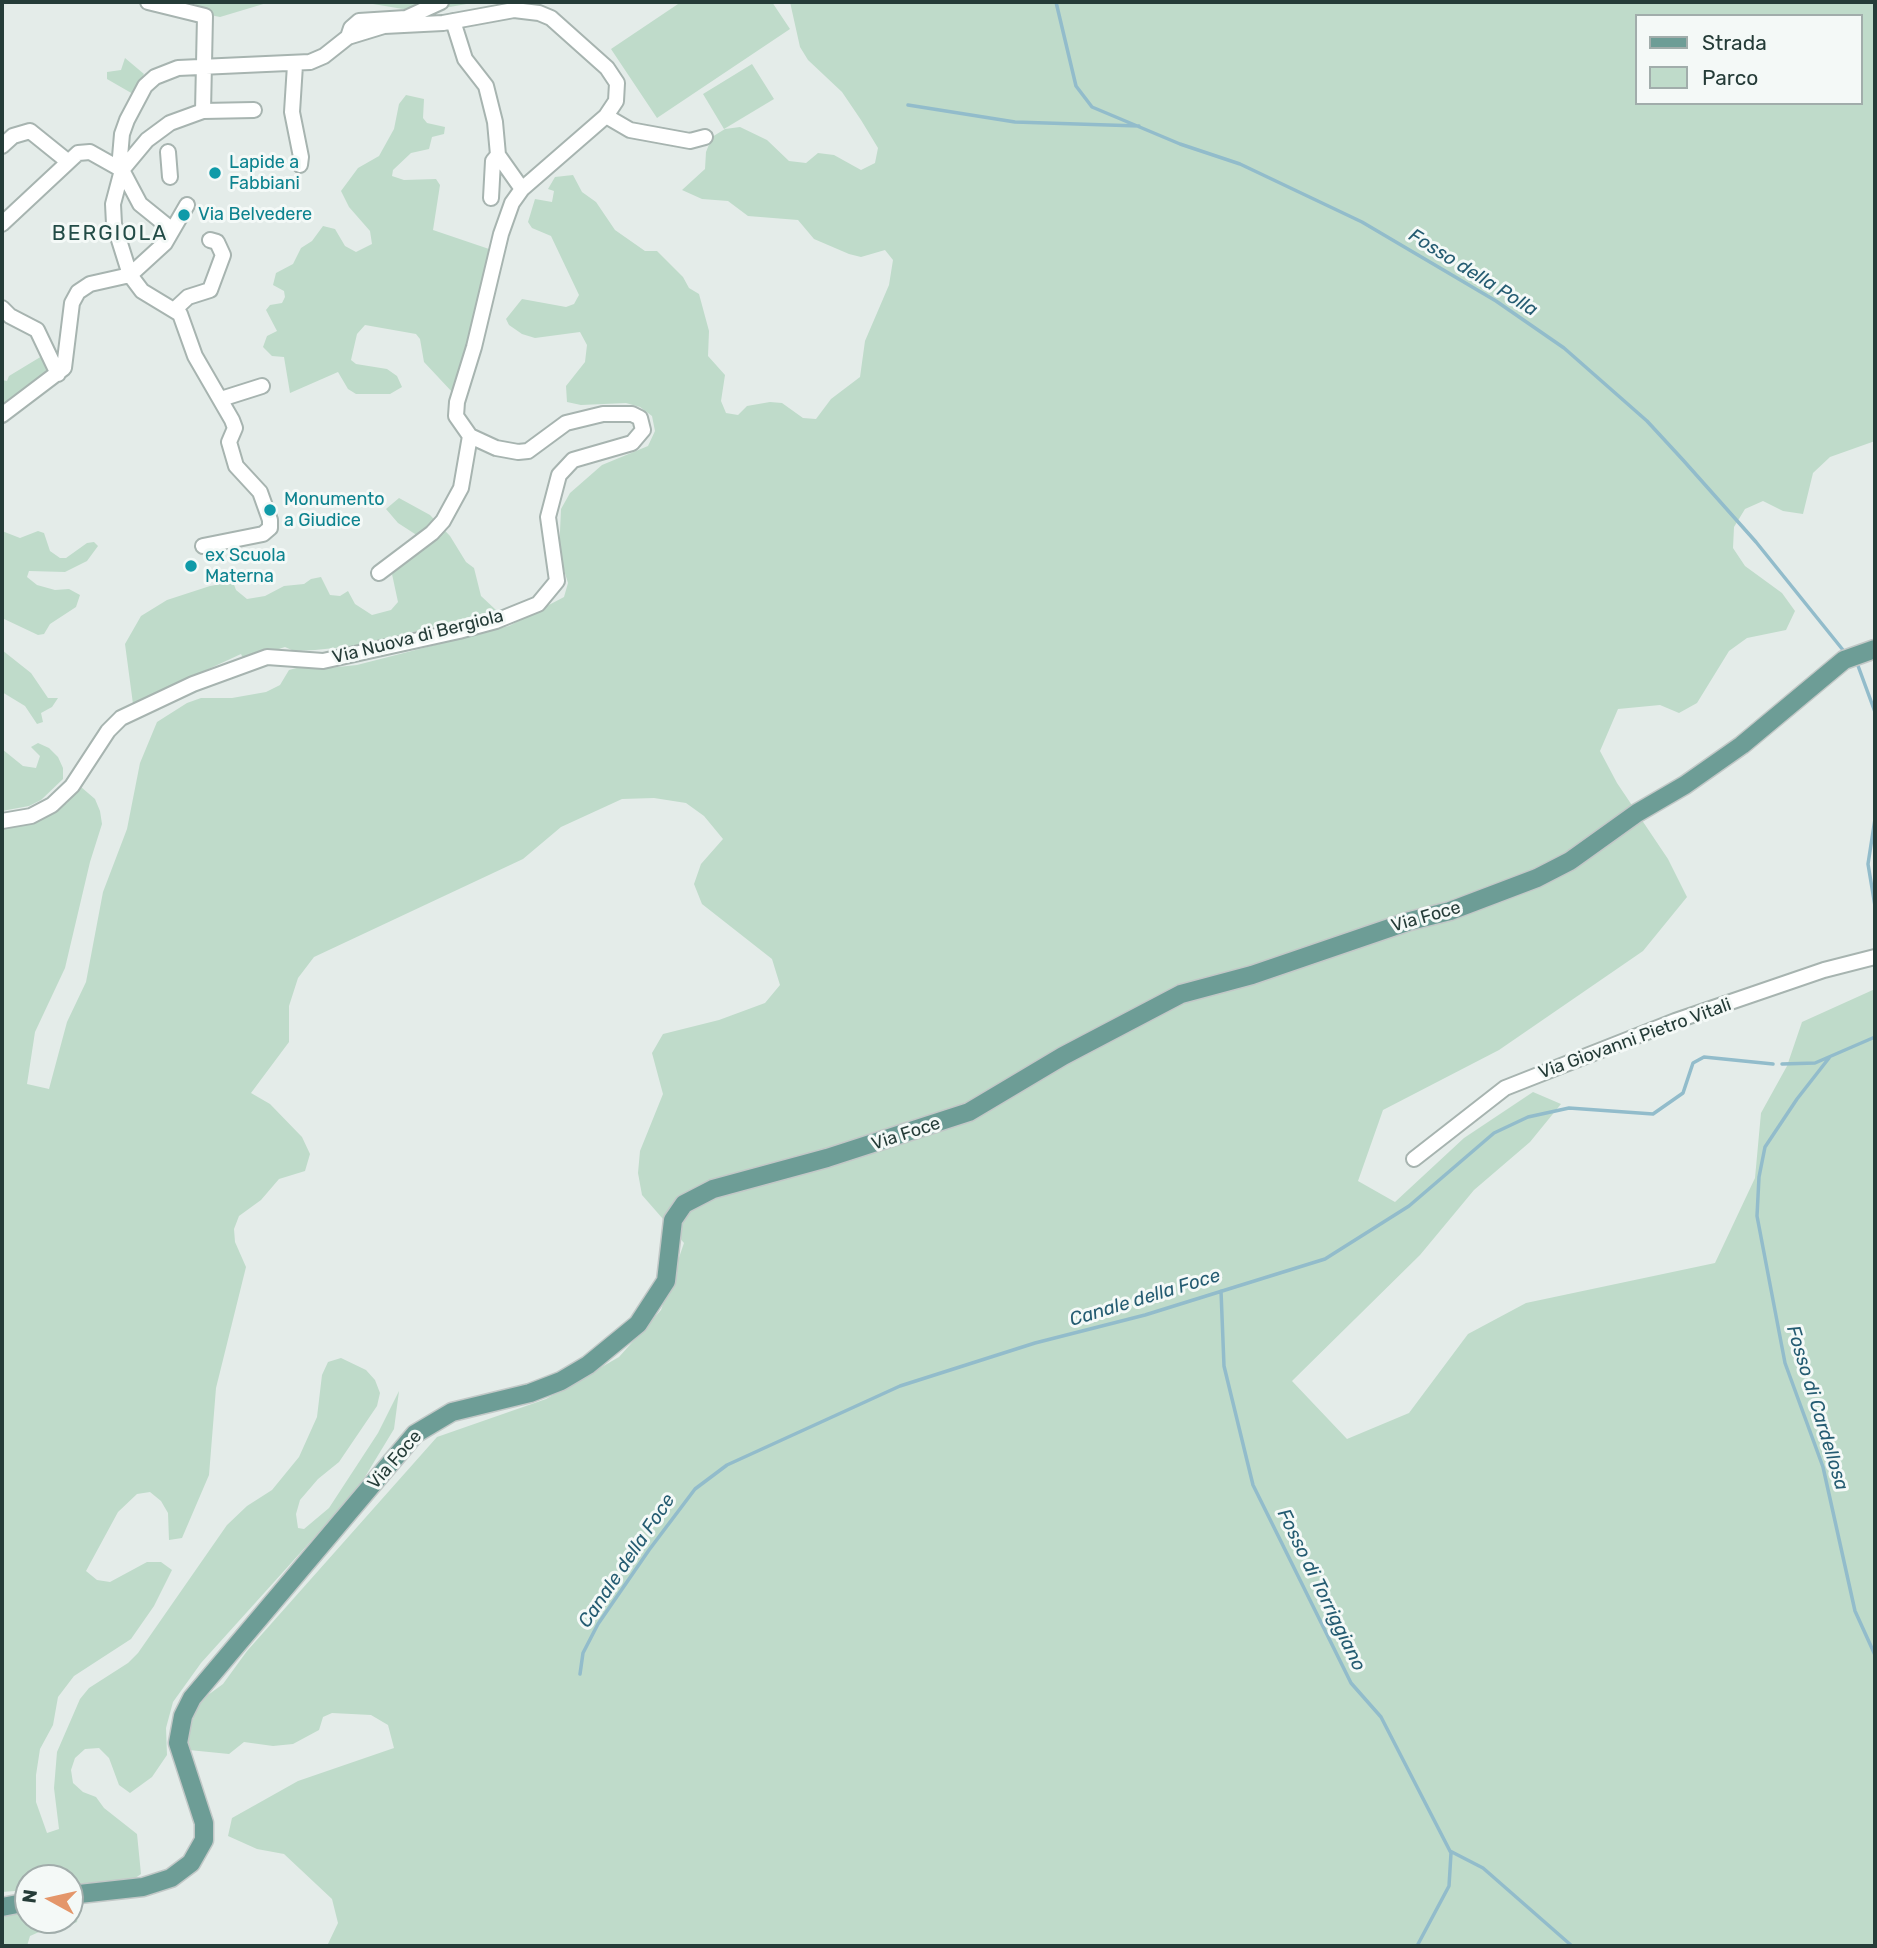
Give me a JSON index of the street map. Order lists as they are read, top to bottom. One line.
{"streets":{"main road":["Via Foce"],"street":["Via Nuova di Bergiola","Via Giovanni Pietro Vitali"]},"districts":["BERGIOLA"],"water":["Fosso della Polla","Canale della Foce","Fosso di Cardellosa","Fosso di Torriggiano"],"places":["Lapide a Fabbiani","Via Belvedere","Monumento a Giudice","ex Scuola Materna"],"legend":["Strada","Parco"],"north":"left"}
